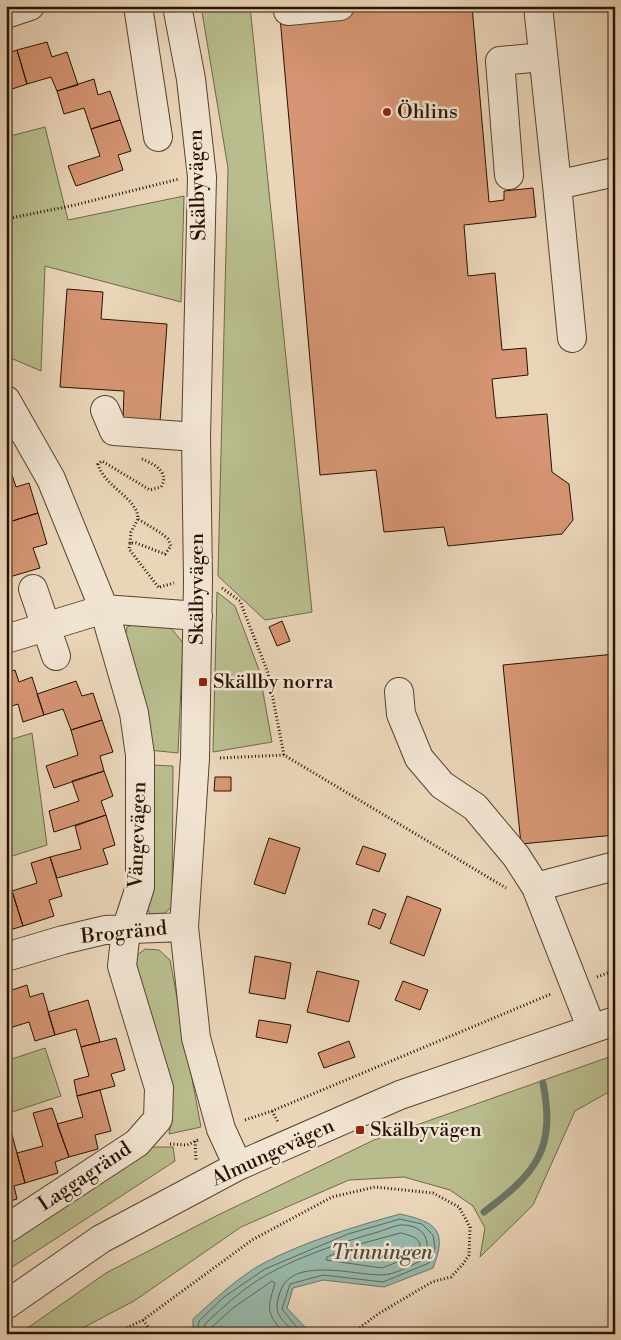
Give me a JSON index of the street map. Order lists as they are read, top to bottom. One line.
{"streets":{"street":["Skälbyvägen","Vängevägen","Brogränd","Almungevägen","Laggagränd"]},"crossings":[["Skälbyvägen","Brogränd"],["Skälbyvägen","Almungevägen"],["Vängevägen","Brogränd"],["Vängevägen","Laggagränd"]],"water":["Trinningen"],"places":{"other":["Öhlins"],"transit":["Skällby norra","Skälbyvägen"]}}
